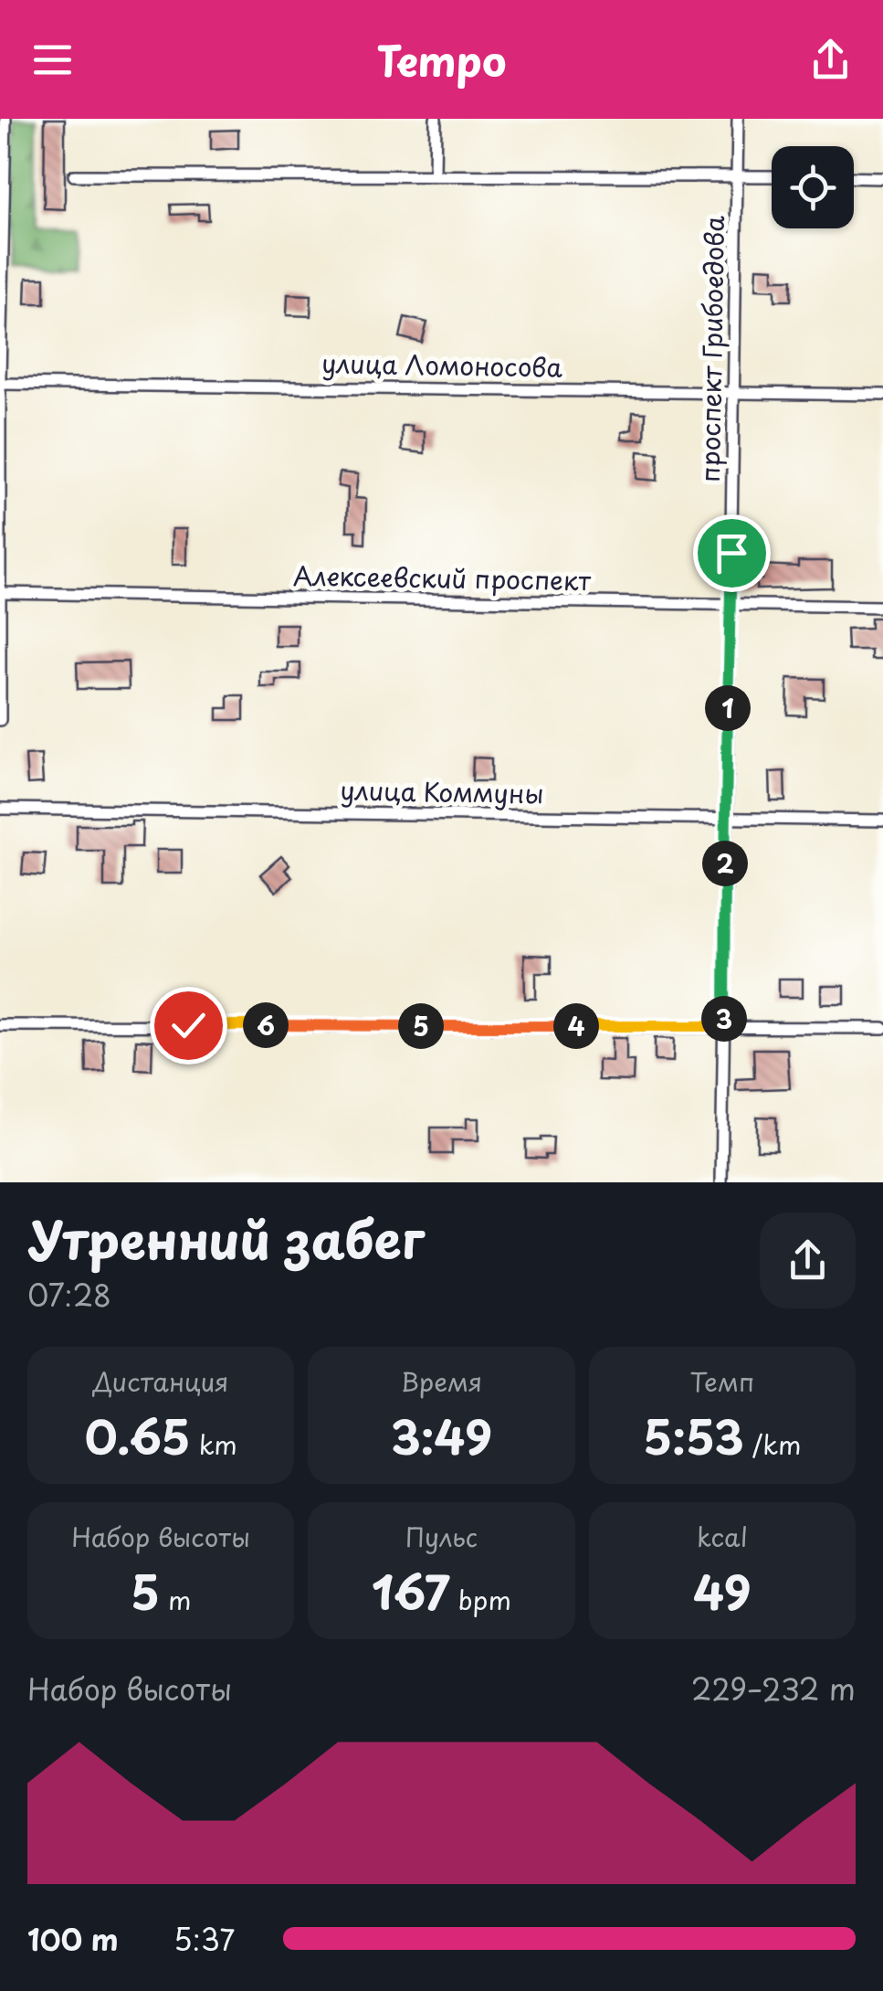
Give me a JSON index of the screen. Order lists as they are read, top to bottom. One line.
{"streets":{"street":["проспект Грибоедова","улица Ломоносова","Алексеевский проспект","улица Коммуны"]},"crossings":[["проспект Грибоедова","улица Ломоносова"],["проспект Грибоедова","Алексеевский проспект"],["проспект Грибоедова","улица Коммуны"]],"page":{"header":"Tempo","pins":["1","2","3","6","4","5"],"heading":["Утренний забег","07:28"],"stats":[["Дистанция","0.65 km"],["Время","3:49"],["Темп","5:53 /km"],["Набор высоты","5 m"],["Пульс","167 bpm"],["kcal","49"]],"chart":["Набор высоты","229–232 m"],"list":[{"name":"100 m","note":"5:37"}]}}
